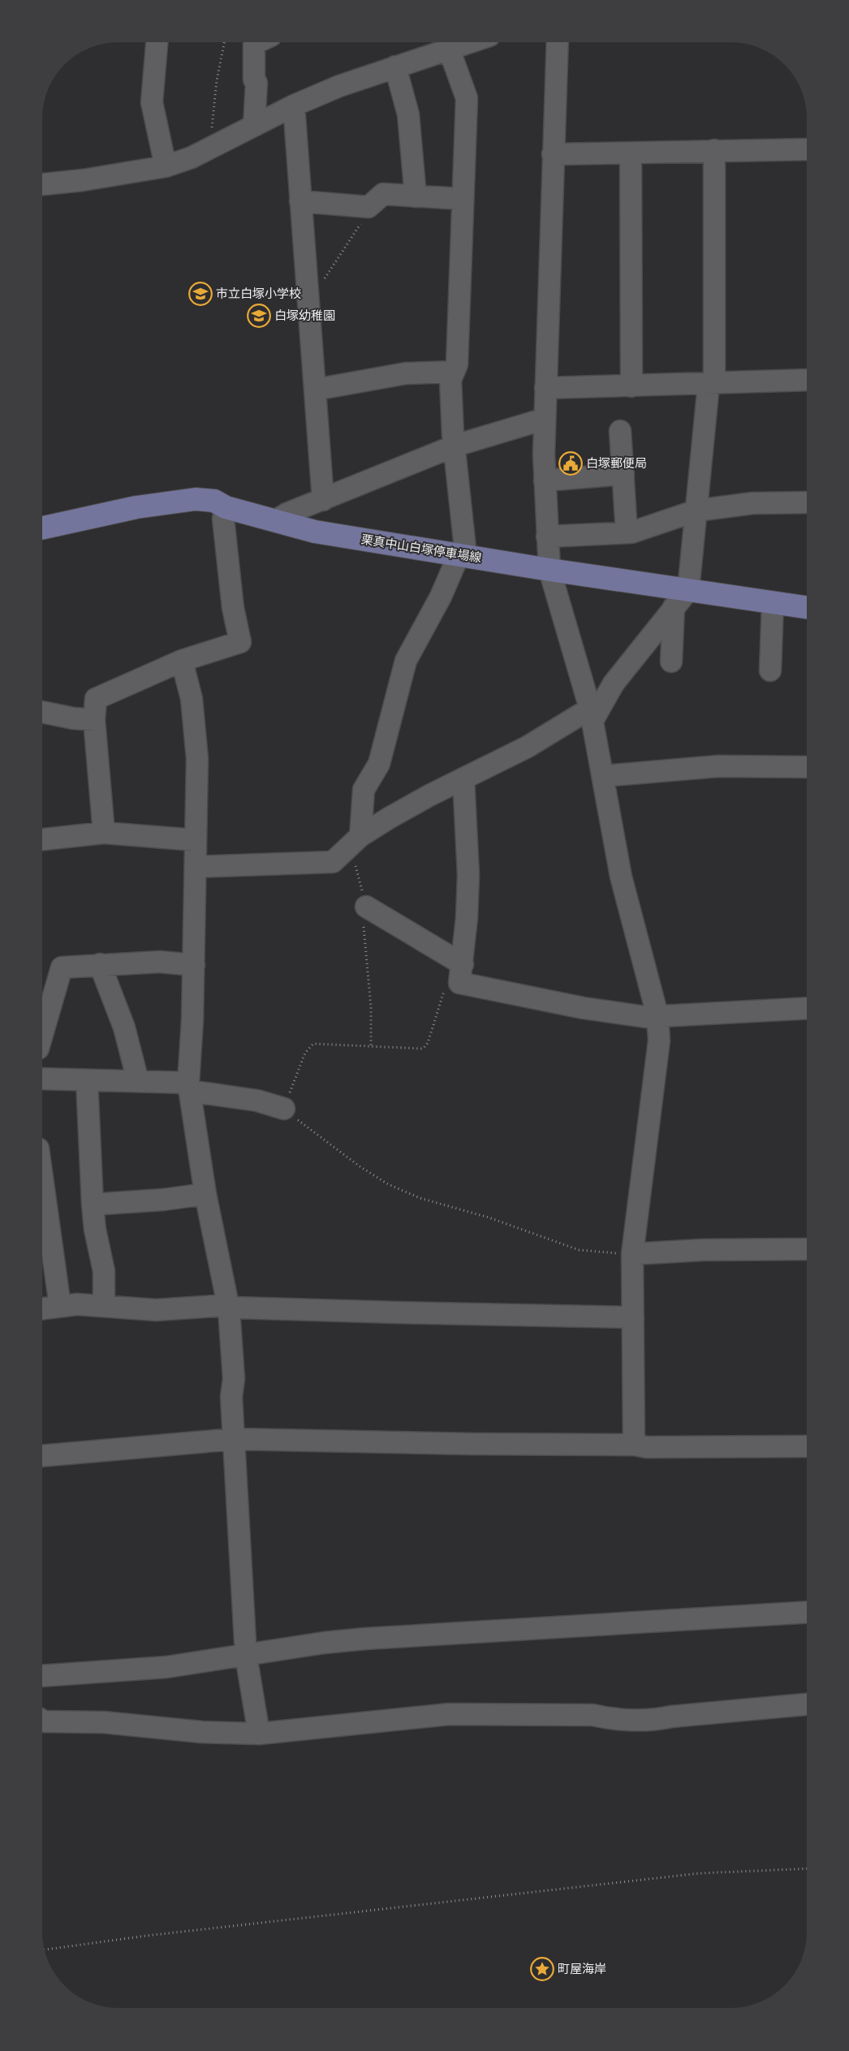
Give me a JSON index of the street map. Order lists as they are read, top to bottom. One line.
{"streets":{"main road":["栗真中山白塚停車場線"]},"places":{"school or university":["市立白塚小学校","白塚幼稚園"],"public building":["白塚郵便局"],"place":["町屋海岸"]}}
